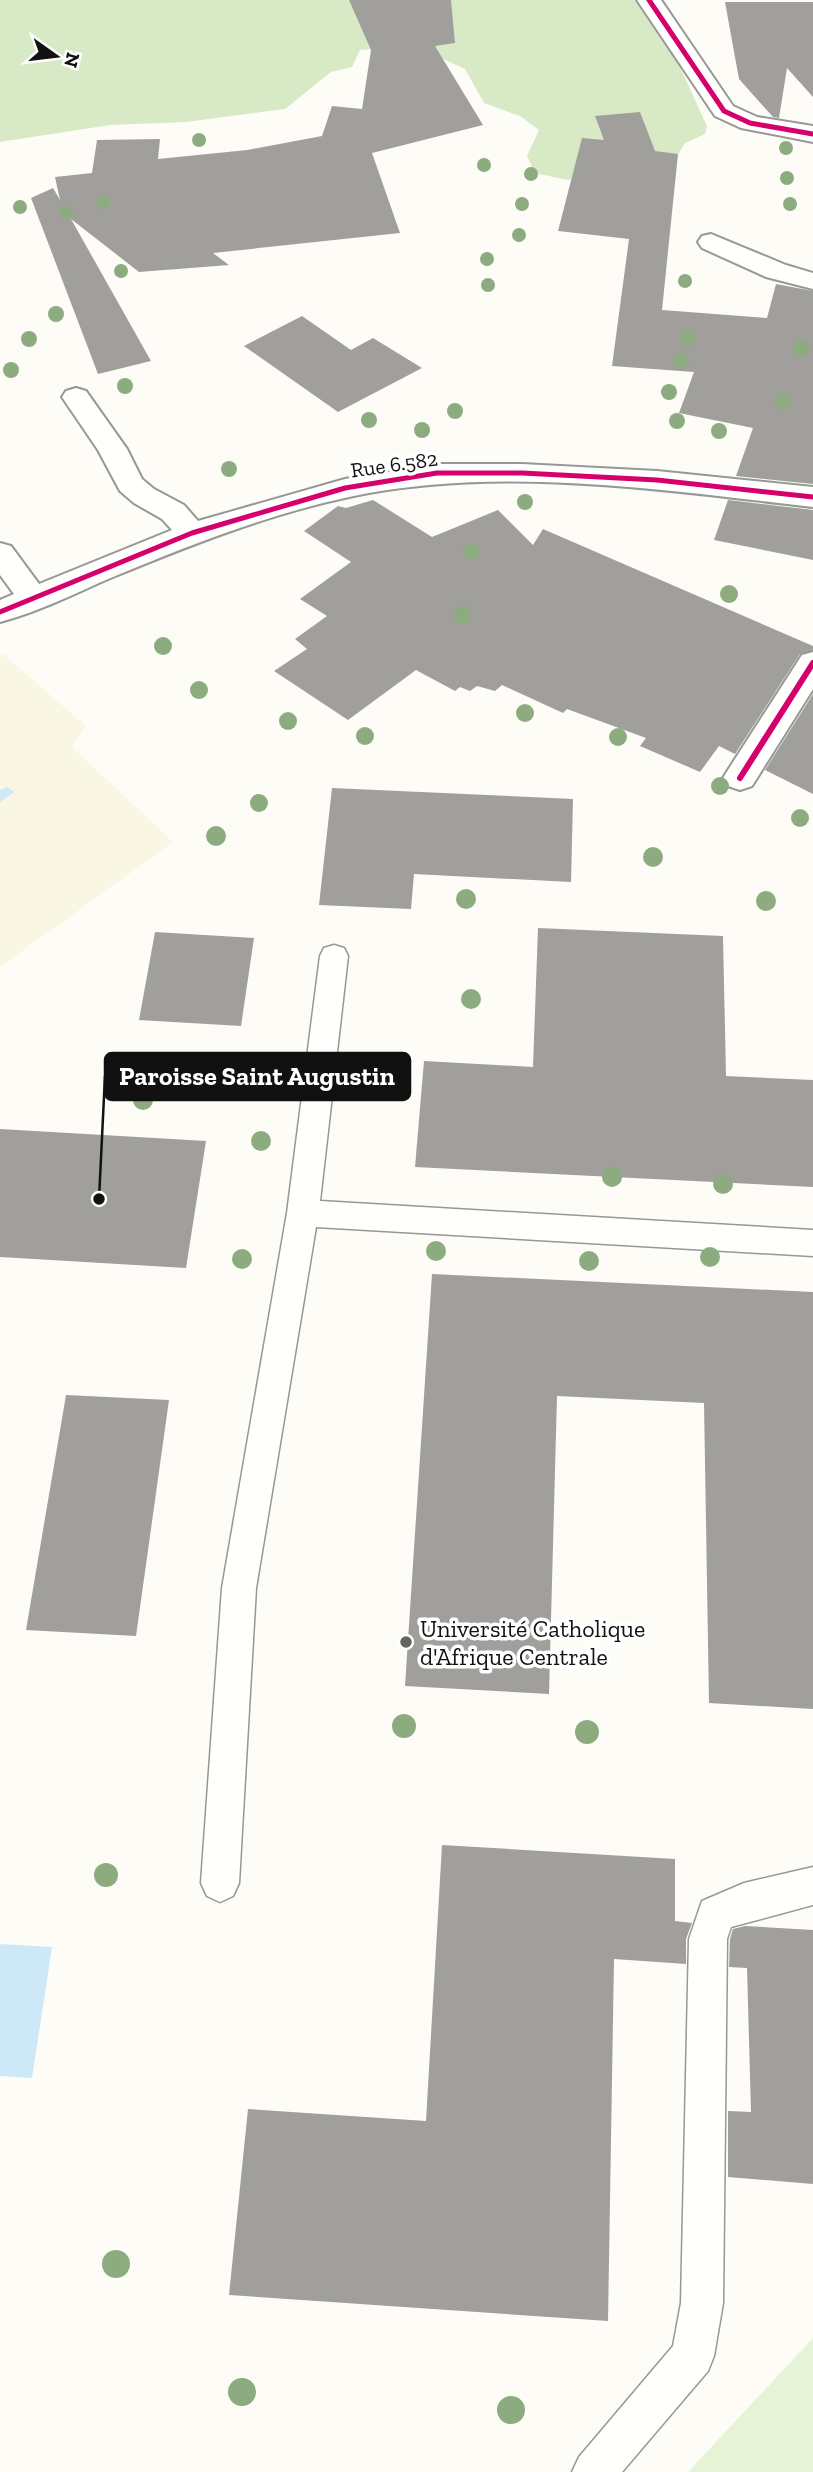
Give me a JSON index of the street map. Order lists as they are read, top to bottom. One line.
{"streets":{"street":["Rue 6.582"]},"places":["Paroisse Saint Augustin","Université Catholique d'Afrique Centrale"],"north":"right"}
